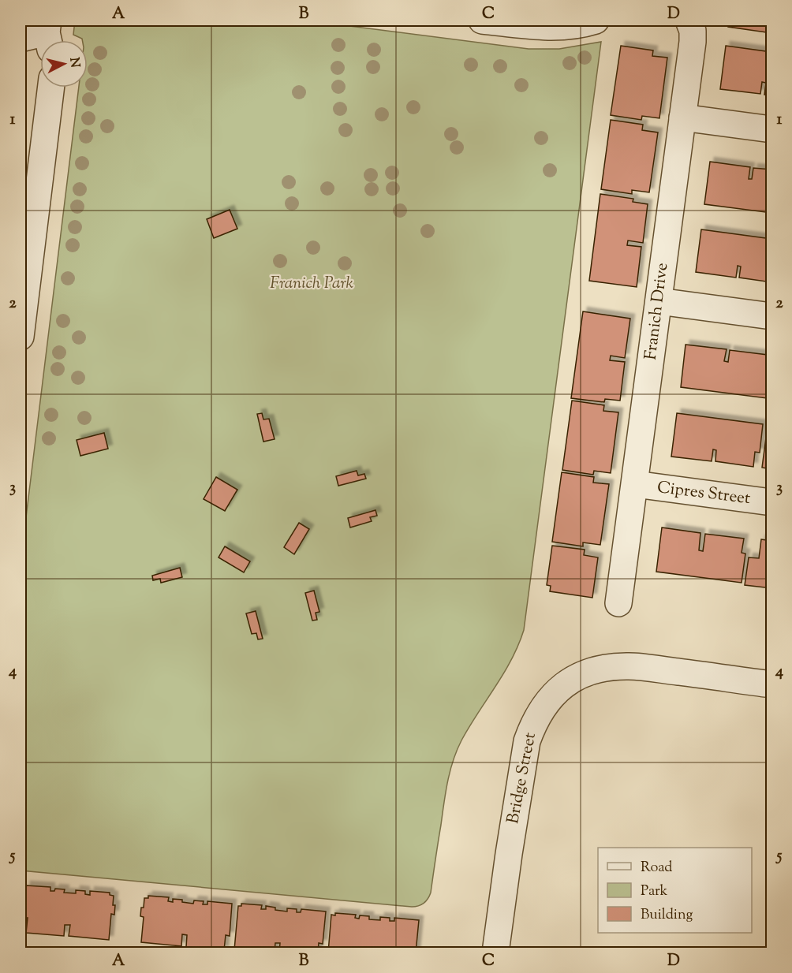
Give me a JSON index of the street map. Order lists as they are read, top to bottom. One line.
{"streets":{"street":["Franich Drive","Cipres Street","Bridge Street"]},"crossings":[["Franich Drive","Cipres Street"]],"parks":["Franich Park"],"legend":["Road","Park","Building"],"north":"right","grid":{"columns":["A","B","C","D"],"rows":["1","2","3","4","5"]}}
